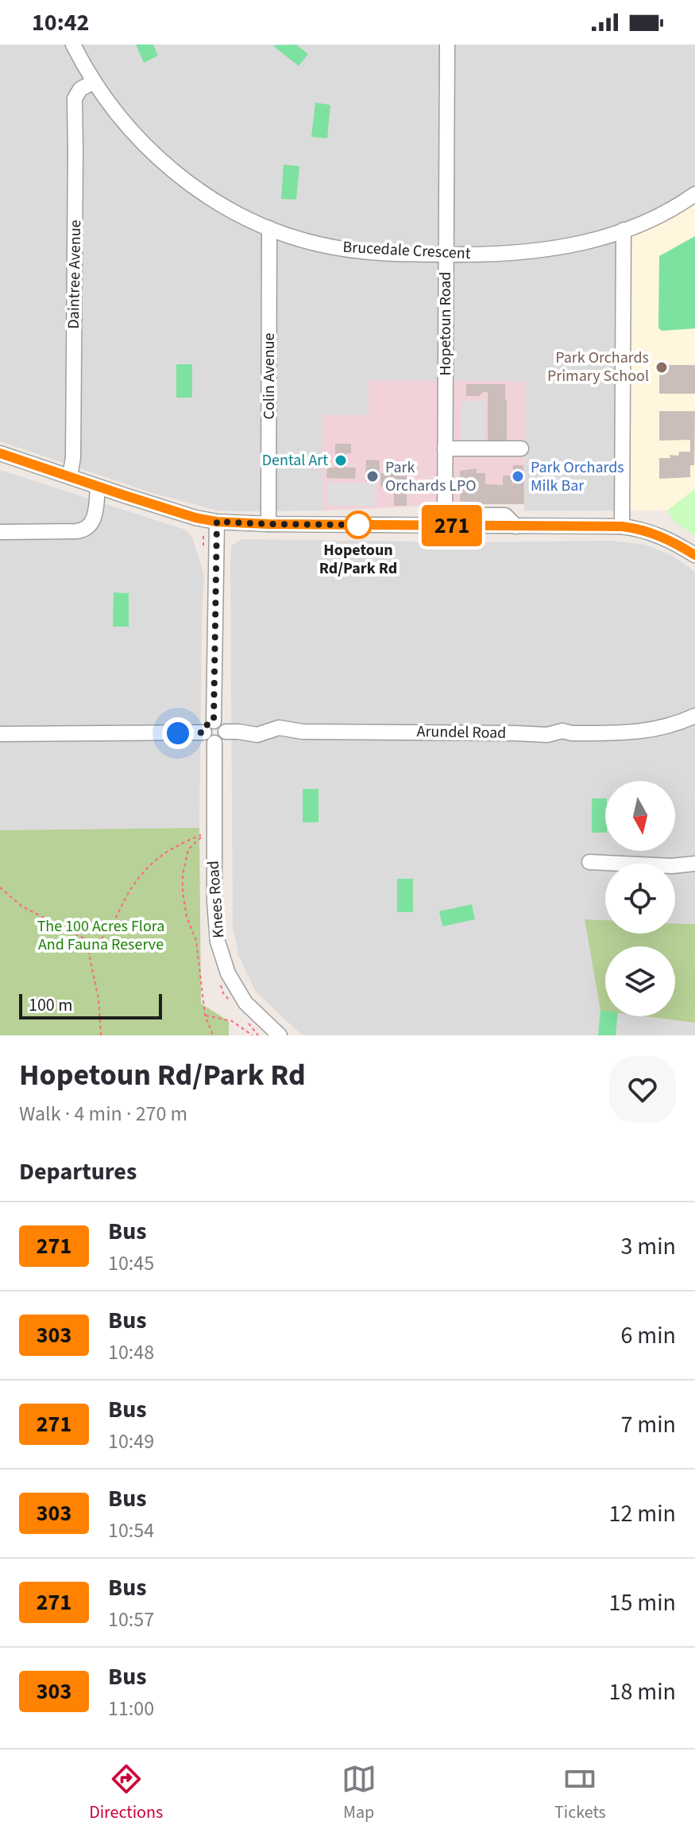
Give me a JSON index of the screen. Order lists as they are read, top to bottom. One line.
{"streets":{"street":["Brucedale Crescent","Daintree Avenue","Hopetoun Road","Colin Avenue","Arundel Road","Knees Road"]},"crossings":[["Brucedale Crescent","Daintree Avenue"],["Brucedale Crescent","Hopetoun Road"],["Brucedale Crescent","Colin Avenue"],["Arundel Road","Knees Road"]],"parks":["The 100 Acres Flora And Fauna Reserve"],"places":["Park Orchards Primary School","Dental Art","Park Orchards LPO","Park Orchards Milk Bar","Hopetoun Rd/Park Rd"],"lines":["bus line 271"],"scale_bar":"100 m","north":"bottom","page":{"status":"10:42","on_map":"271","scale":"100 m","heading":[["Hopetoun Rd/Park Rd","Walk · 4 min · 270 m"],"Departures"],"list":[{"mark":"271","name":"Bus","note":"10:45","value":"3 min"},{"mark":"303","name":"Bus","note":"10:48","value":"6 min"},{"mark":"271","name":"Bus","note":"10:49","value":"7 min"},{"mark":"303","name":"Bus","note":"10:54","value":"12 min"},{"mark":"271","name":"Bus","note":"10:57","value":"15 min"},{"mark":"303","name":"Bus","note":"11:00","value":"18 min"}],"tabs":["Directions","Map","Tickets"]}}
